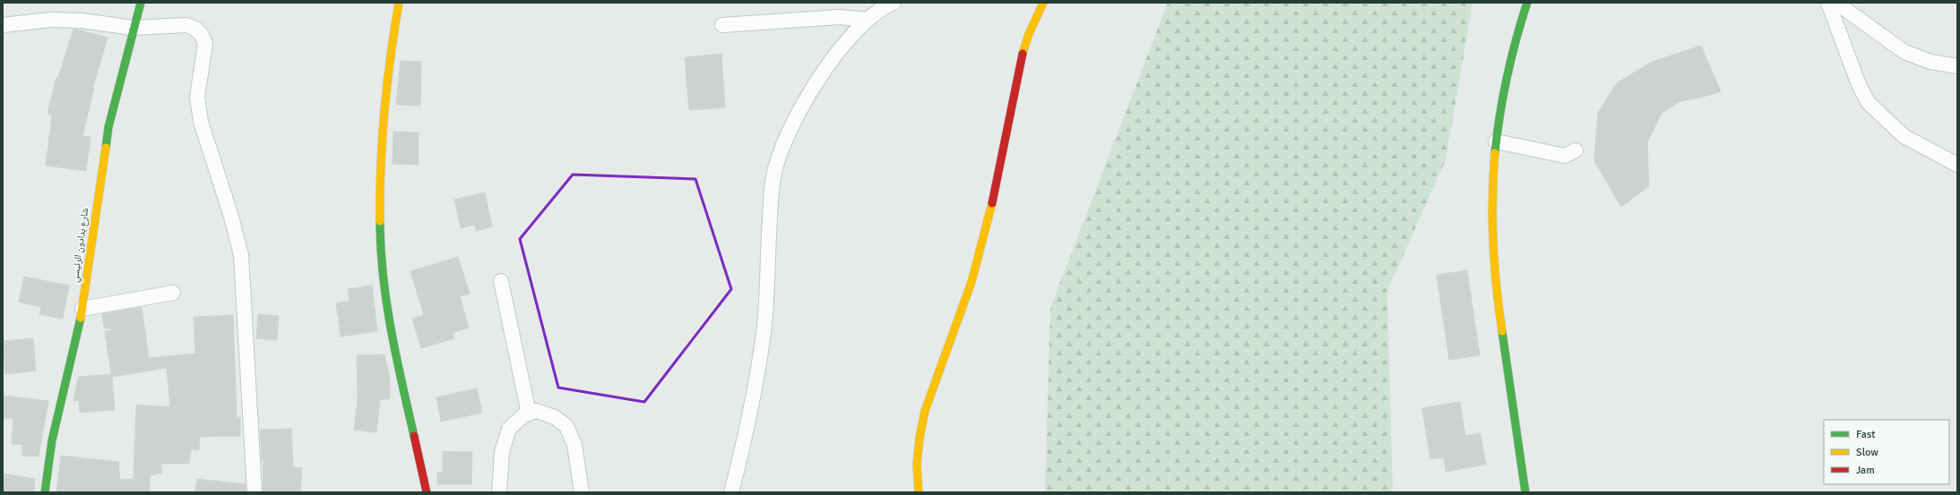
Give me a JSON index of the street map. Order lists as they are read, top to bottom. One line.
{"streets":{"main road":["شارع بدادون الرئيسي"]},"legend":["Fast","Slow","Jam"]}
